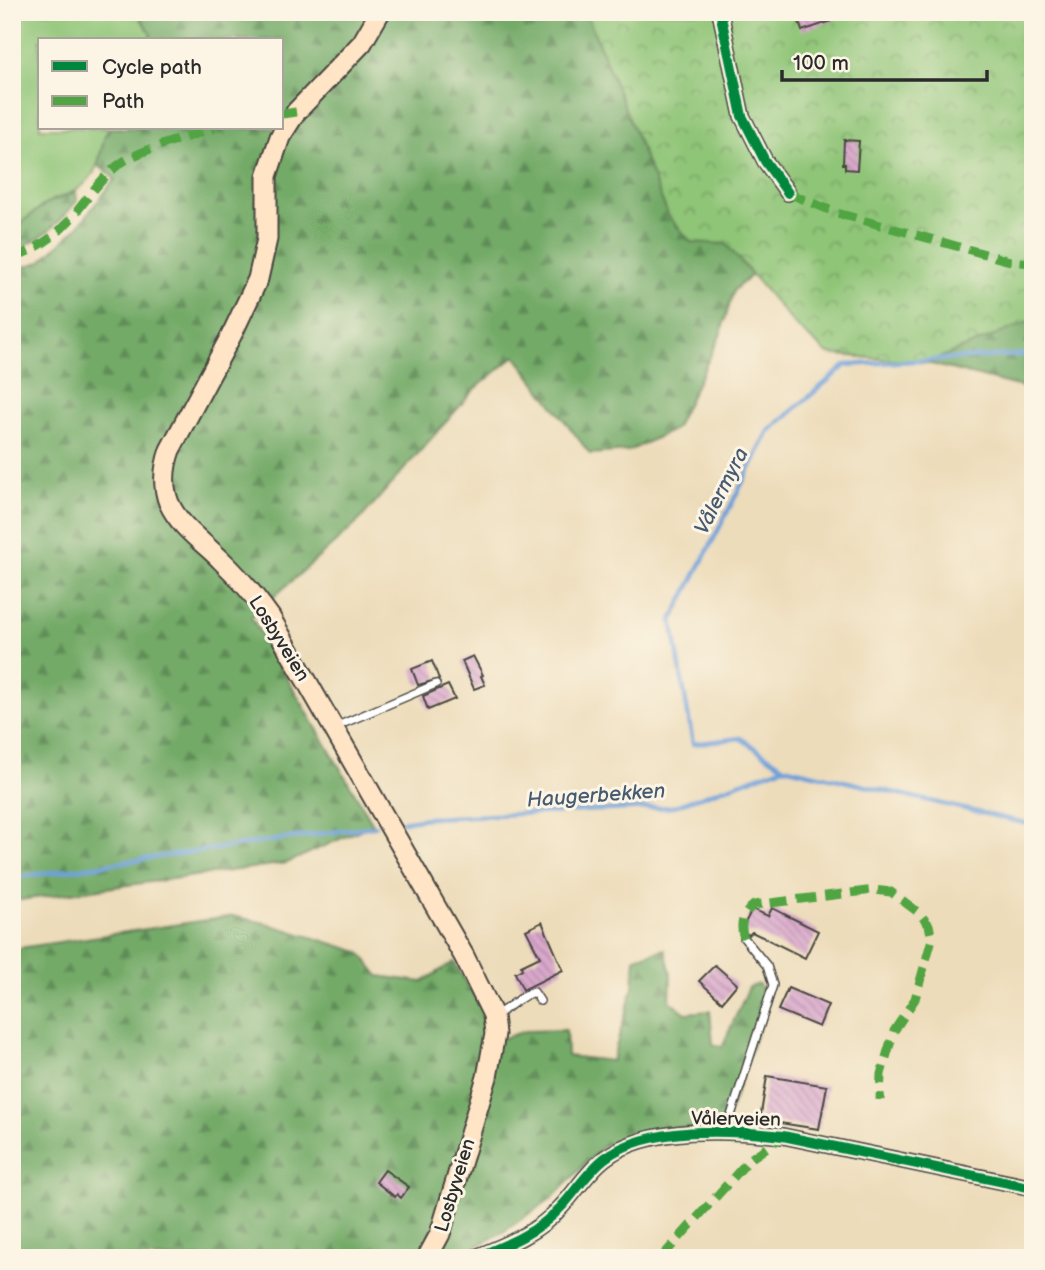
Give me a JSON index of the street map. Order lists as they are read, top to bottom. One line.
{"streets":{"main road":["Losbyveien"],"street":["Vålerveien"]},"water":["Vålermyra","Haugerbekken"],"legend":["Cycle path","Path"],"scale_bar":"100 m"}
